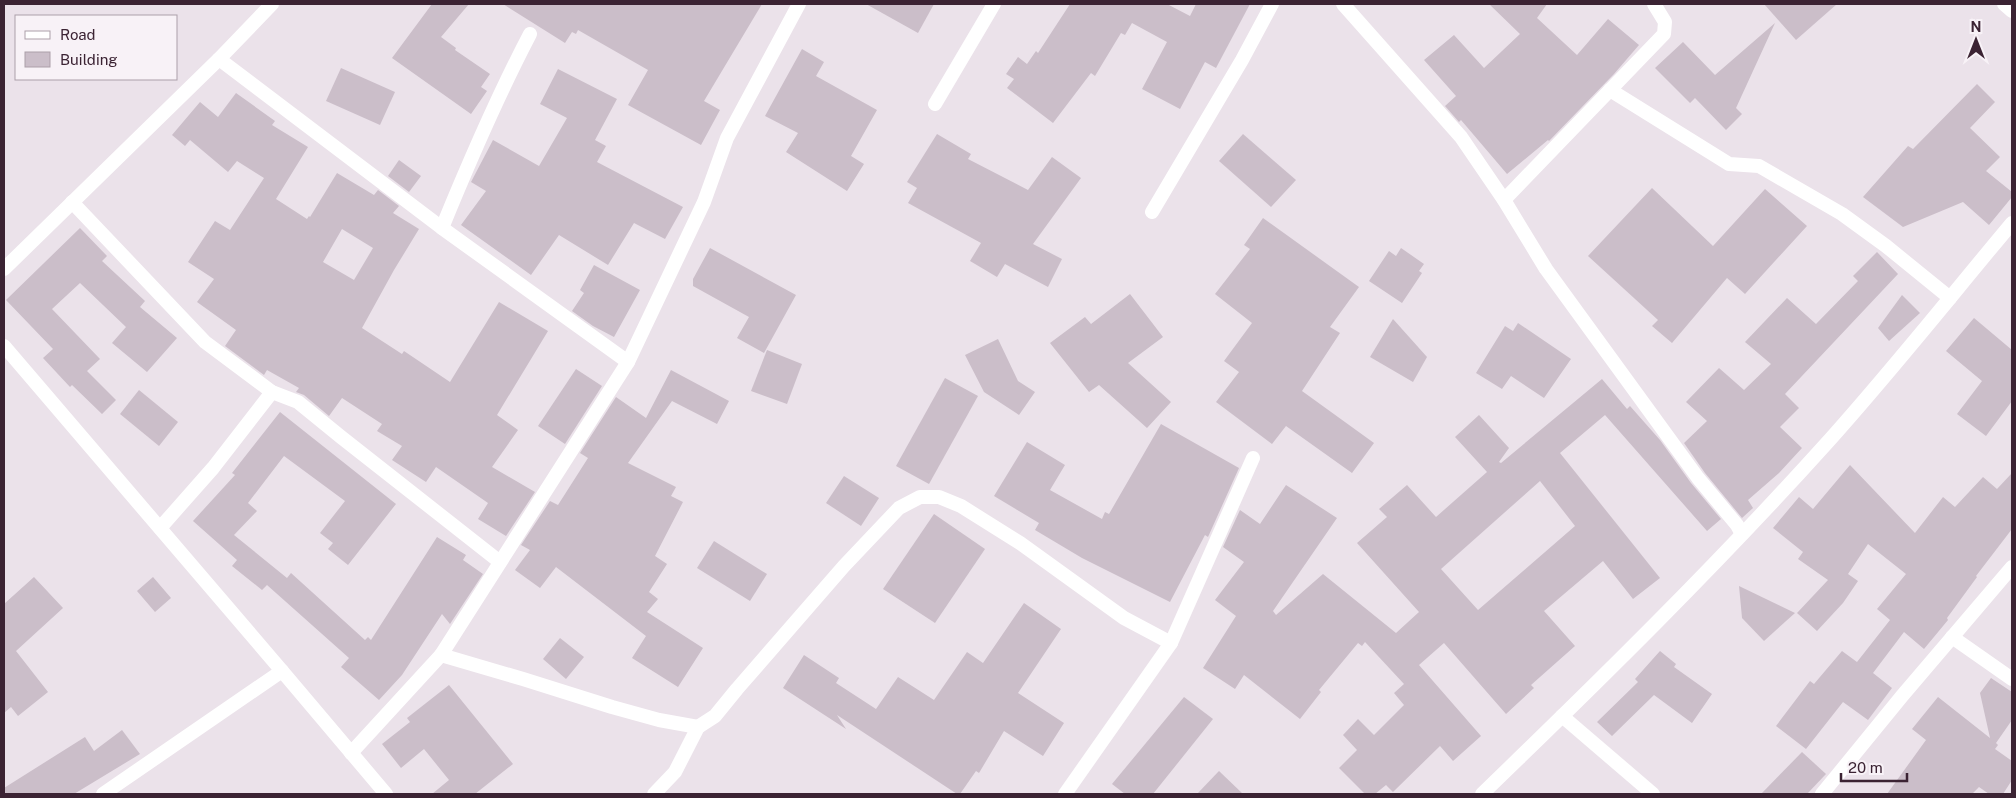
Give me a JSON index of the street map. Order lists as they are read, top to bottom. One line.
{"legend":["Road","Building"],"scale_bar":"20 m","north":"top"}
